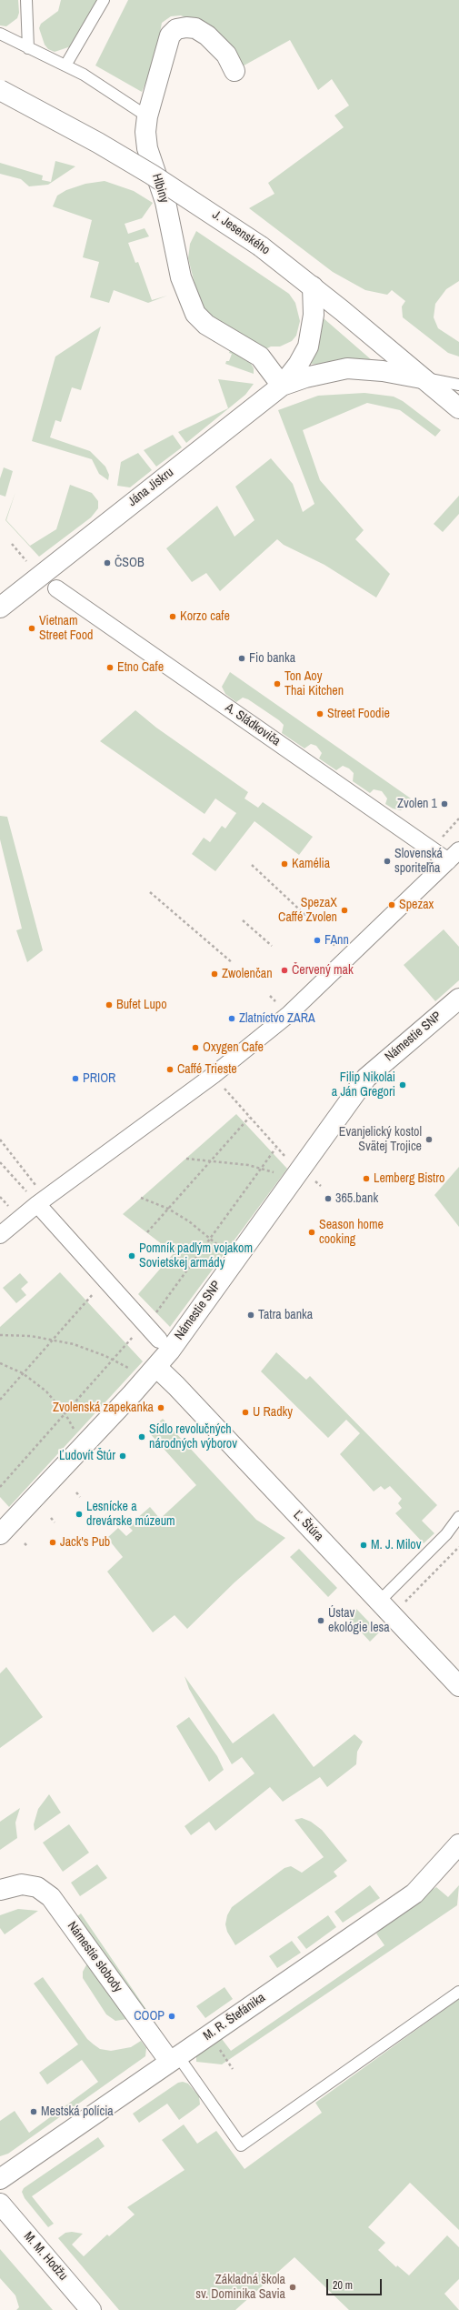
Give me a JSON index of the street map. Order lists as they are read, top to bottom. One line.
{"streets":{"street":["Hlbiny","J. Jesenského","Jána Jiskru","A. Sládkoviča","Námestie SNP","Ľ. Štúra","Námestie slobody","M. R. Štefánika","M. M. Hodžu"]},"crossings":[["Hlbiny","Jána Jiskru"],["J. Jesenského","Jána Jiskru"],["Námestie SNP","Ľ. Štúra"],["Námestie slobody","M. R. Štefánika"]],"places":["ČSOB","Korzo cafe","Vietnam Street Food","Fio banka","Etno Cafe","Ton Aoy Thai Kitchen","Street Foodie","Zvolen 1","Slovenská sporiteľňa","Kamélia","Spezax","SpezaX Caffé Zvolen","FAnn","Červený mak","Zwolenčan","Bufet Lupo","Zlatníctvo ZARA","Oxygen Cafe","Caffé Trieste","PRIOR","Filip Nikolai a Ján Gregori","Evanjelický kostol Svätej Trojice","Lemberg Bistro","365.bank","Season home cooking","Pomník padlým vojakom Sovietskej armády","Tatra banka","Zvolenská zapekanka","U Radky","Sídlo revolučných národných výborov","Ľudovít Štúr","Lesnícke a drevárske múzeum","Jack's Pub","M. J. Milov","Ústav ekológie lesa","COOP","Mestská polícia","Základná škola sv. Dominika Savia"],"scale_bar":"20 m"}
